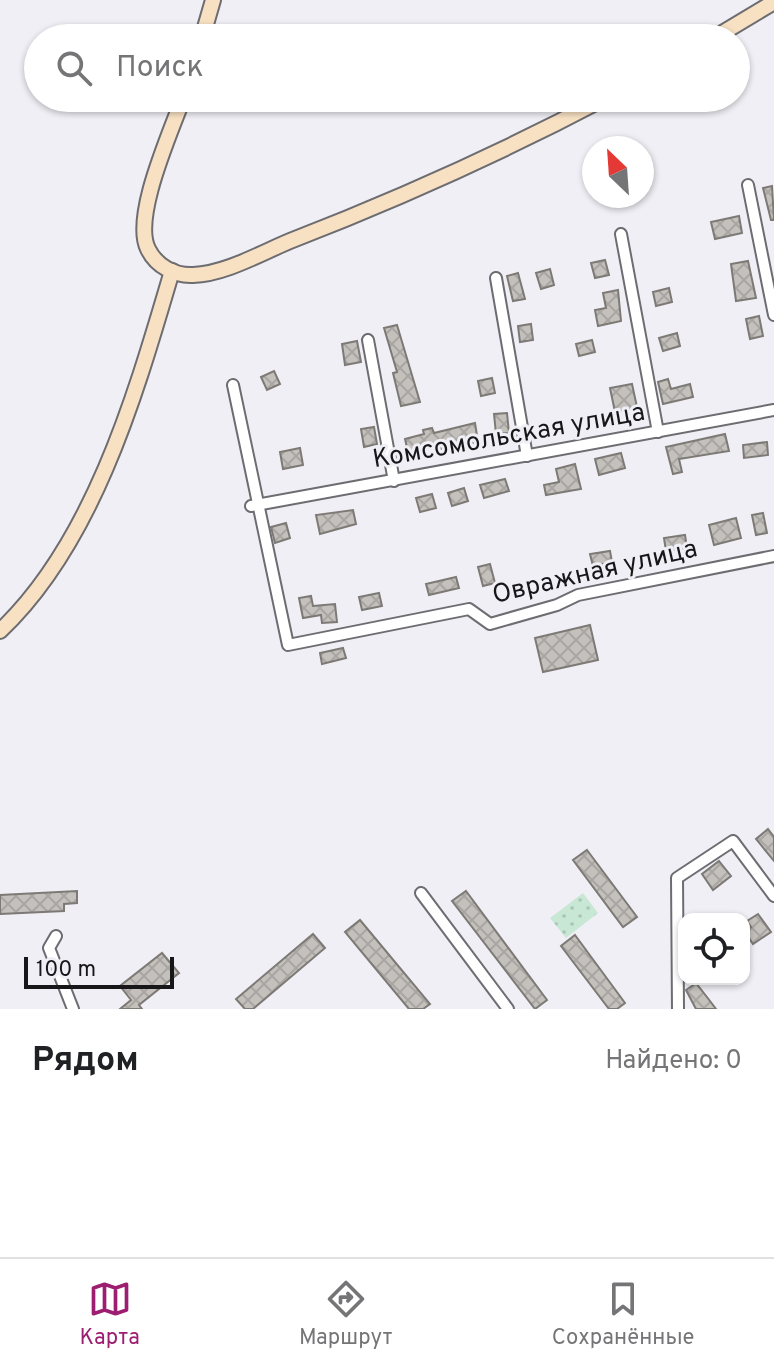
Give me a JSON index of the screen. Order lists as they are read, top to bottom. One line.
{"streets":{"street":["Комсомольская улица","Овражная улица"]},"crossings":[["Комсомольская улица","Овражная улица"]],"scale_bar":"100 m","north":"top left","page":{"search":"Поиск","scale":"100 m","heading":["Рядом","Найдено: 0"],"nav":["Карта","Маршрут","Сохранённые"]}}
